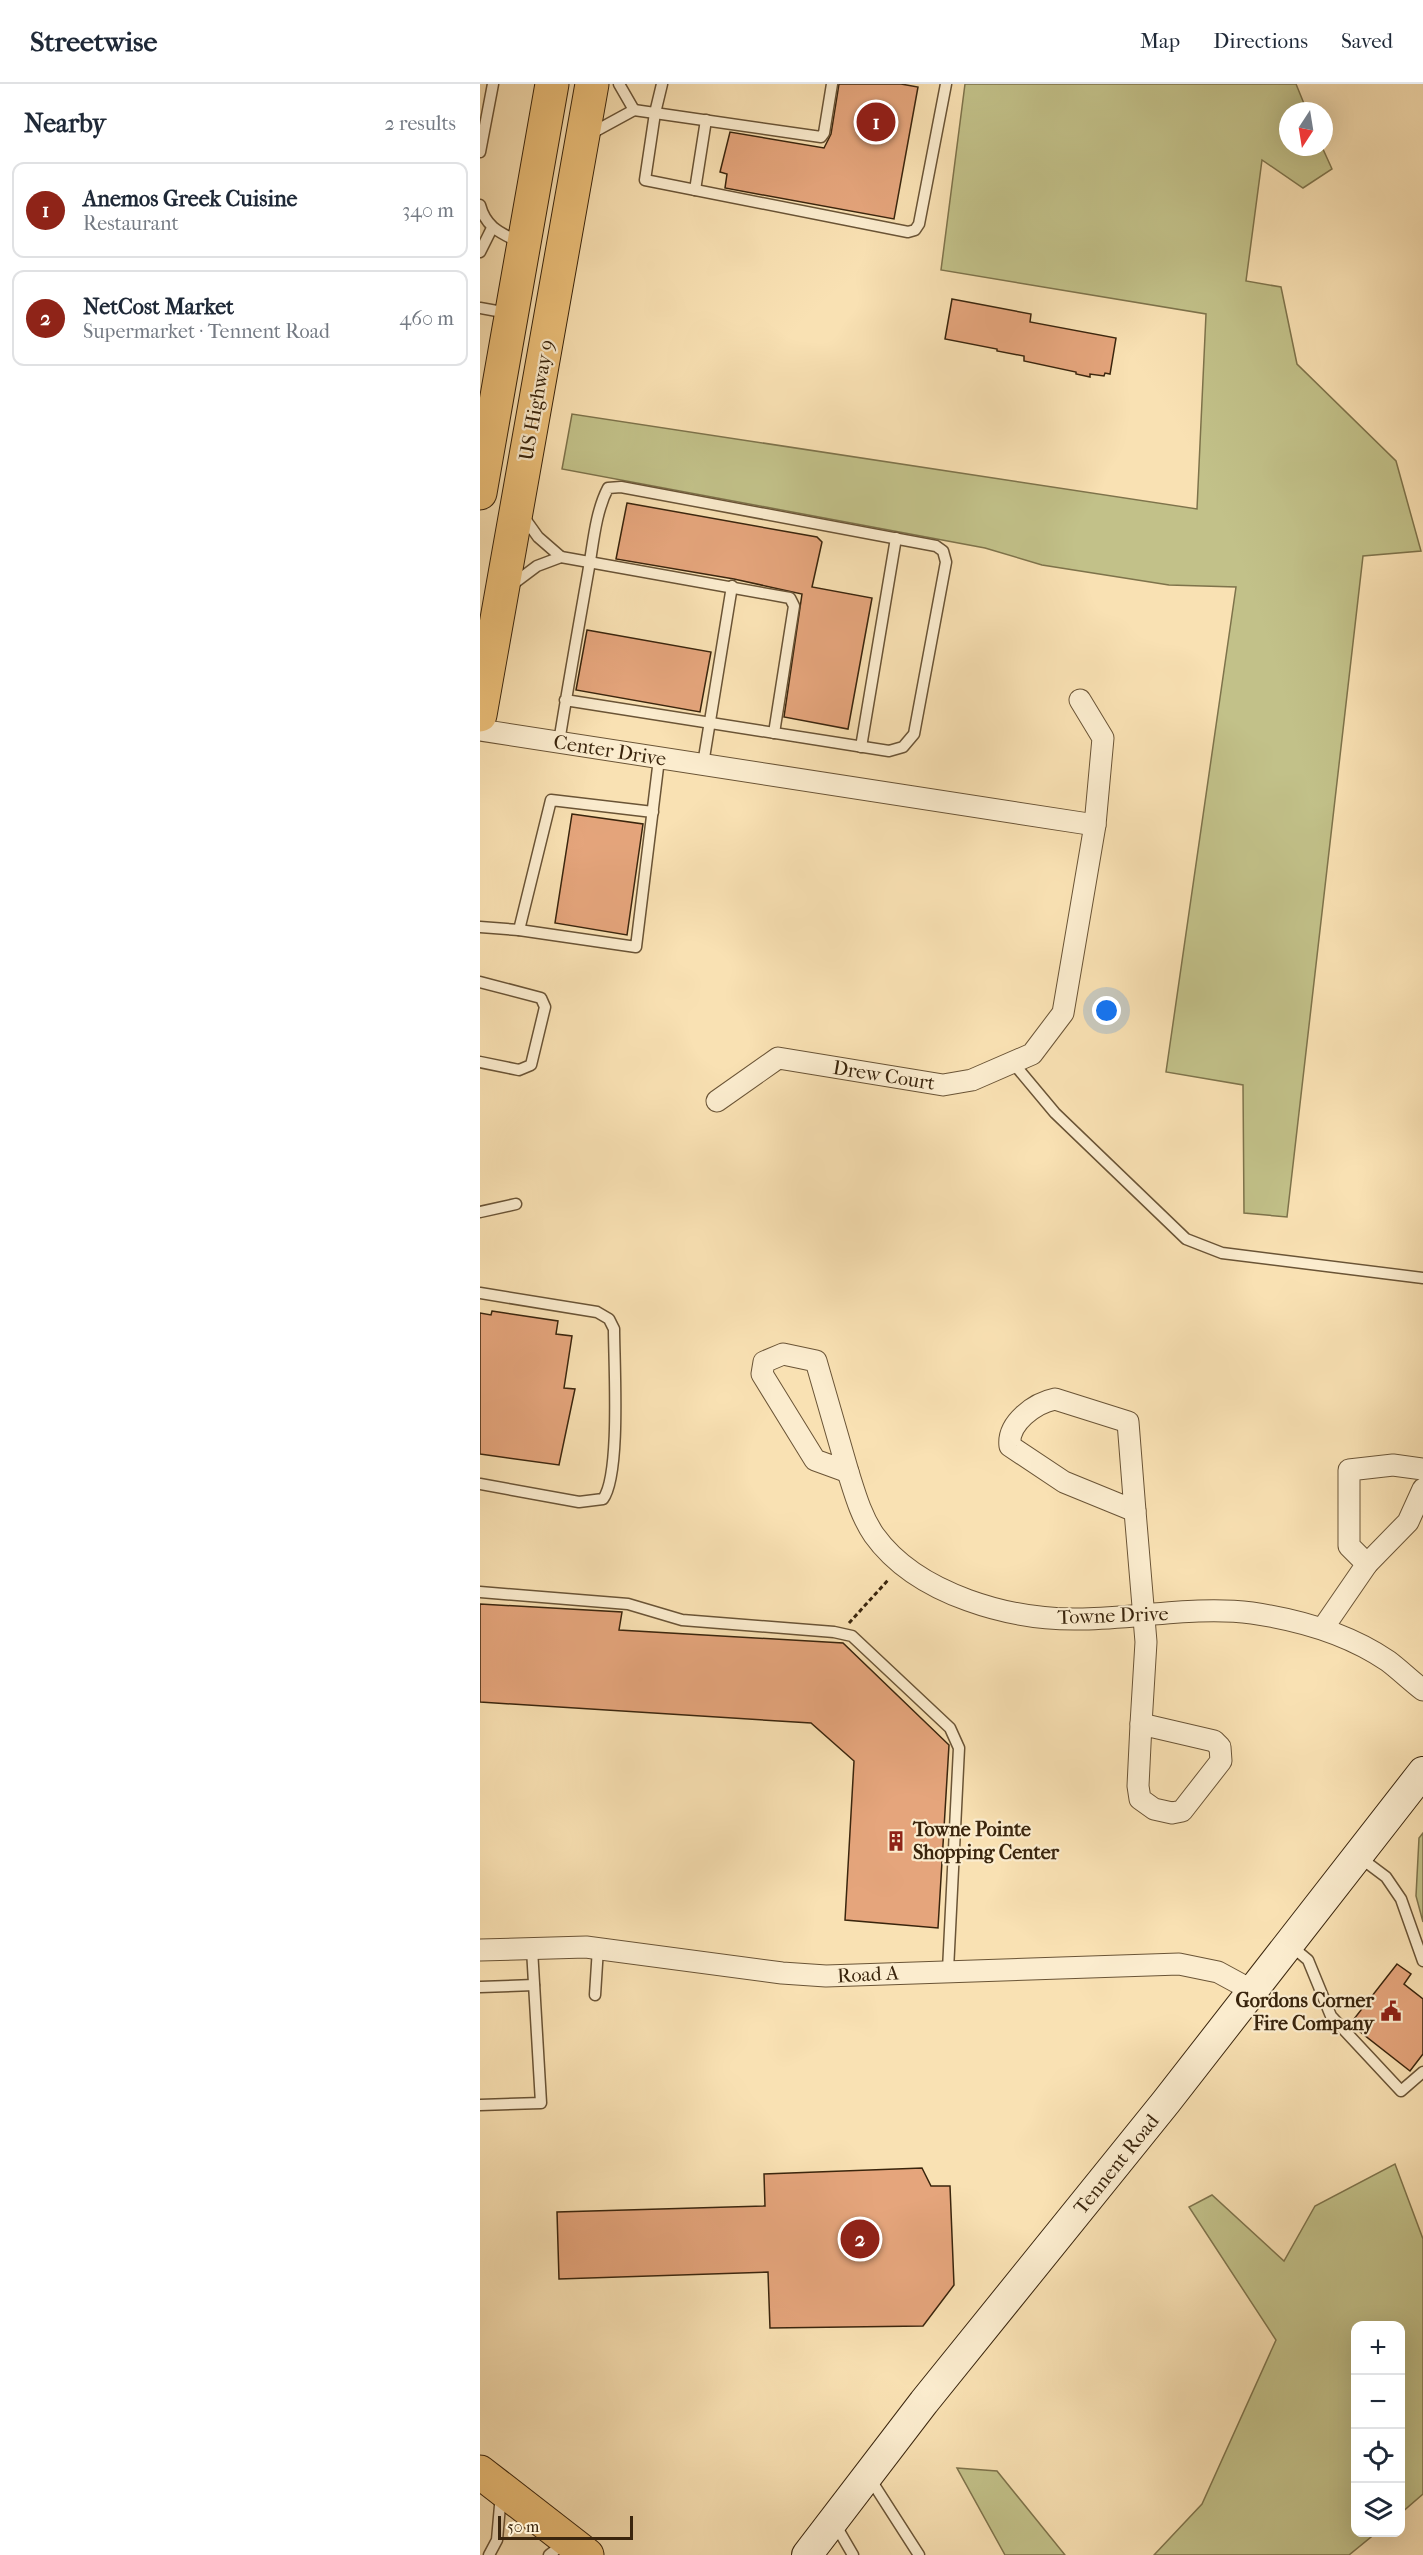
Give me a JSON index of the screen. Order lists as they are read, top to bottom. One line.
{"streets":{"highway":["US Highway 9"],"street":["Center Drive","Drew Court","Towne Drive","Road A","Tennent Road"]},"crossings":[["Center Drive","Drew Court"],["Road A","Tennent Road"]],"places":{"building":["Towne Pointe Shopping Center"],"public building":["Gordons Corner Fire Company"]},"scale_bar":"50 m","north":"bottom","page":{"header":"Streetwise","nav":["Map","Directions","Saved"],"heading":["Nearby","2 results"],"pins":["1","2"],"list":[{"mark":"1","name":"Anemos Greek Cuisine","note":"Restaurant","value":"340 m"},{"mark":"2","name":"NetCost Market","note":"Supermarket · Tennent Road","value":"460 m"}],"map_buttons":["+","−"],"scale":"50 m"}}
